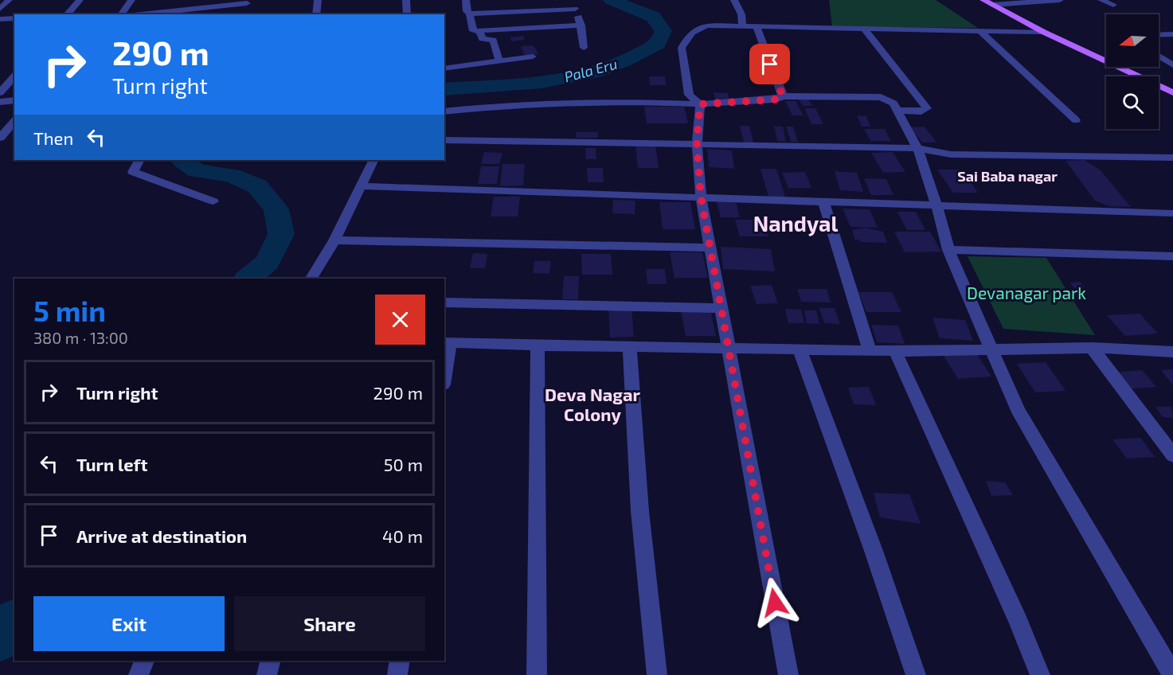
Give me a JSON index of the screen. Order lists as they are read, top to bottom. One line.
{"districts":["Sai Baba nagar","Nandyal","Deva Nagar Colony"],"water":["Pala Eru"],"parks":["Devanagar park"],"north":"left","page":{"turn":["290 m","Turn right"],"then":"Then","heading":["5 min","380 m · 13:00"],"list":[{"name":"Turn right","value":"290 m"},{"name":"Turn left","value":"50 m"},{"name":"Arrive at destination","value":"40 m"}],"buttons":["Exit","Share"]}}
